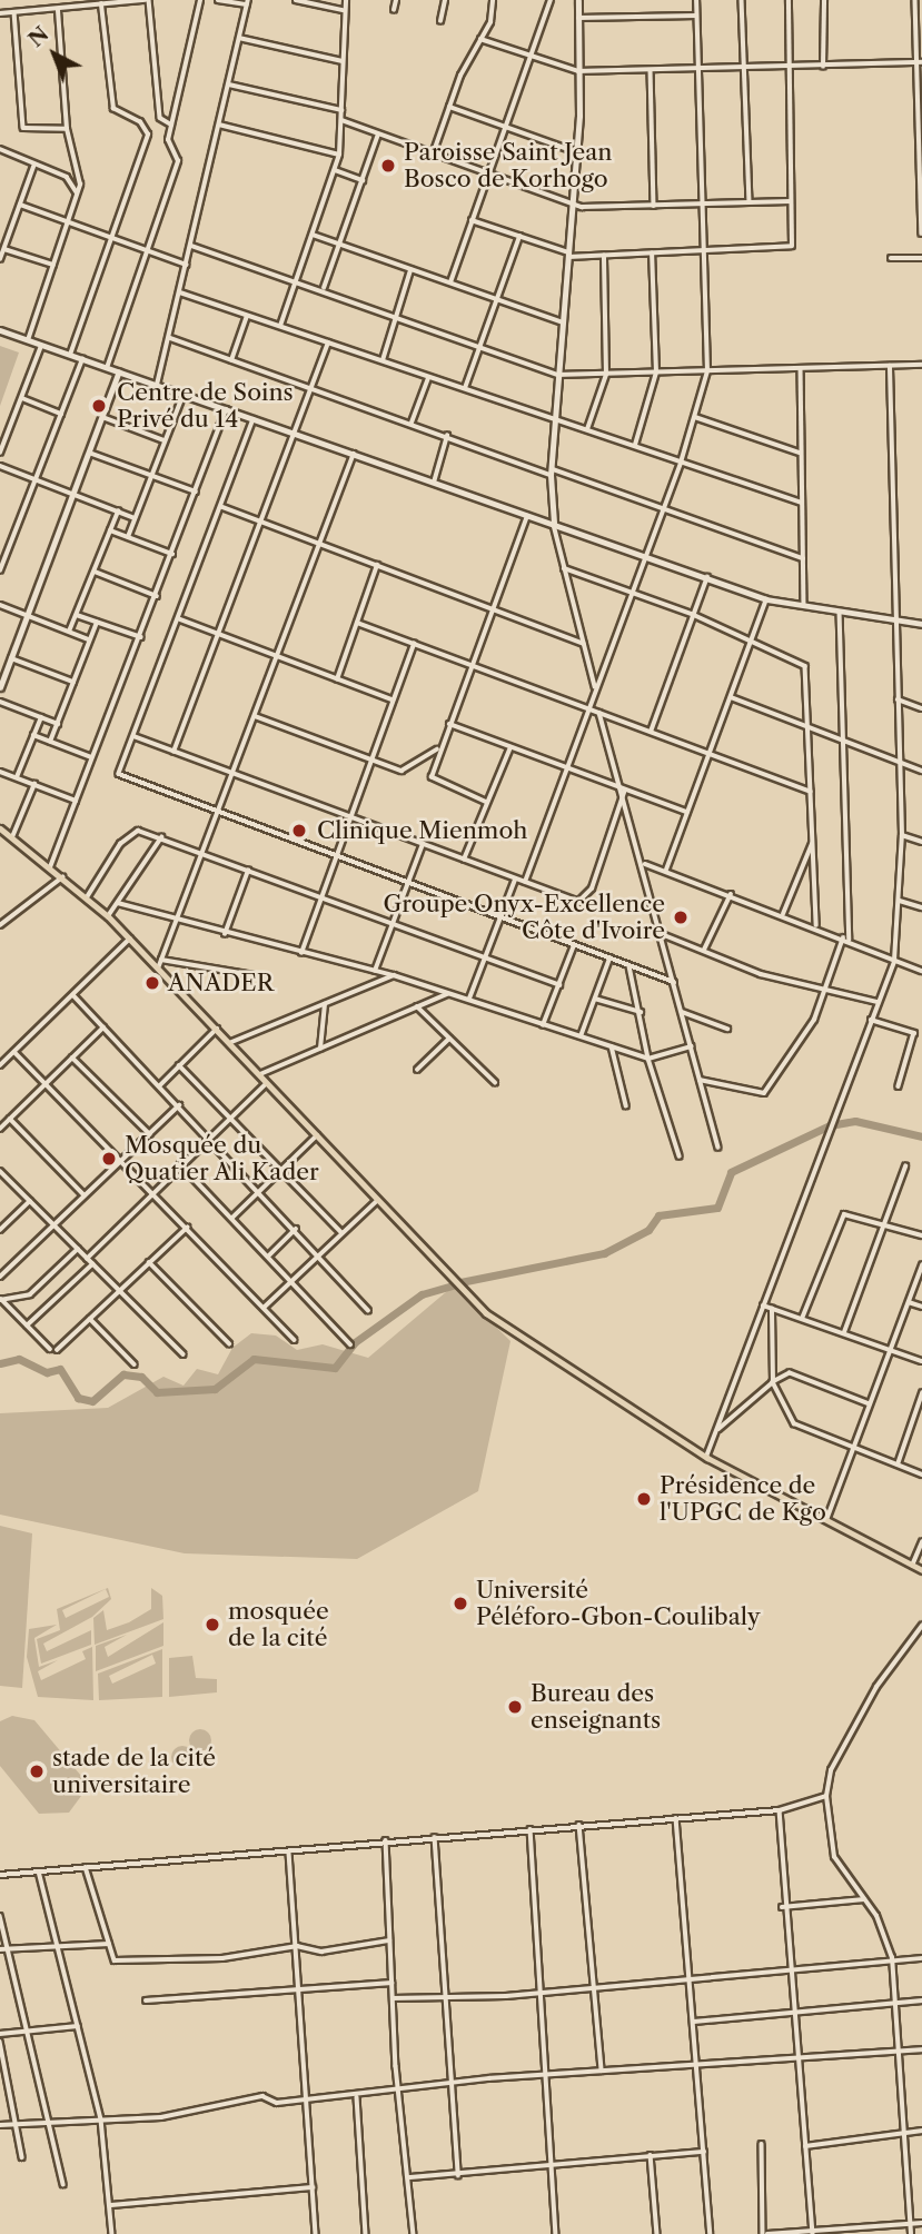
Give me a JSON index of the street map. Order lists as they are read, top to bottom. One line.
{"places":["Paroisse Saint Jean Bosco de Korhogo","Centre de Soins Privé du 14","Clinique Mienmoh","Groupe Onyx-Excellence Côte d'Ivoire","ANADER","Mosquée du Quatier Ali Kader","Présidence de l'UPGC de Kgo","Université Péléforo-Gbon-Coulibaly","mosquée de la cité","Bureau des enseignants","stade de la cité universitaire"],"north":"top left"}
